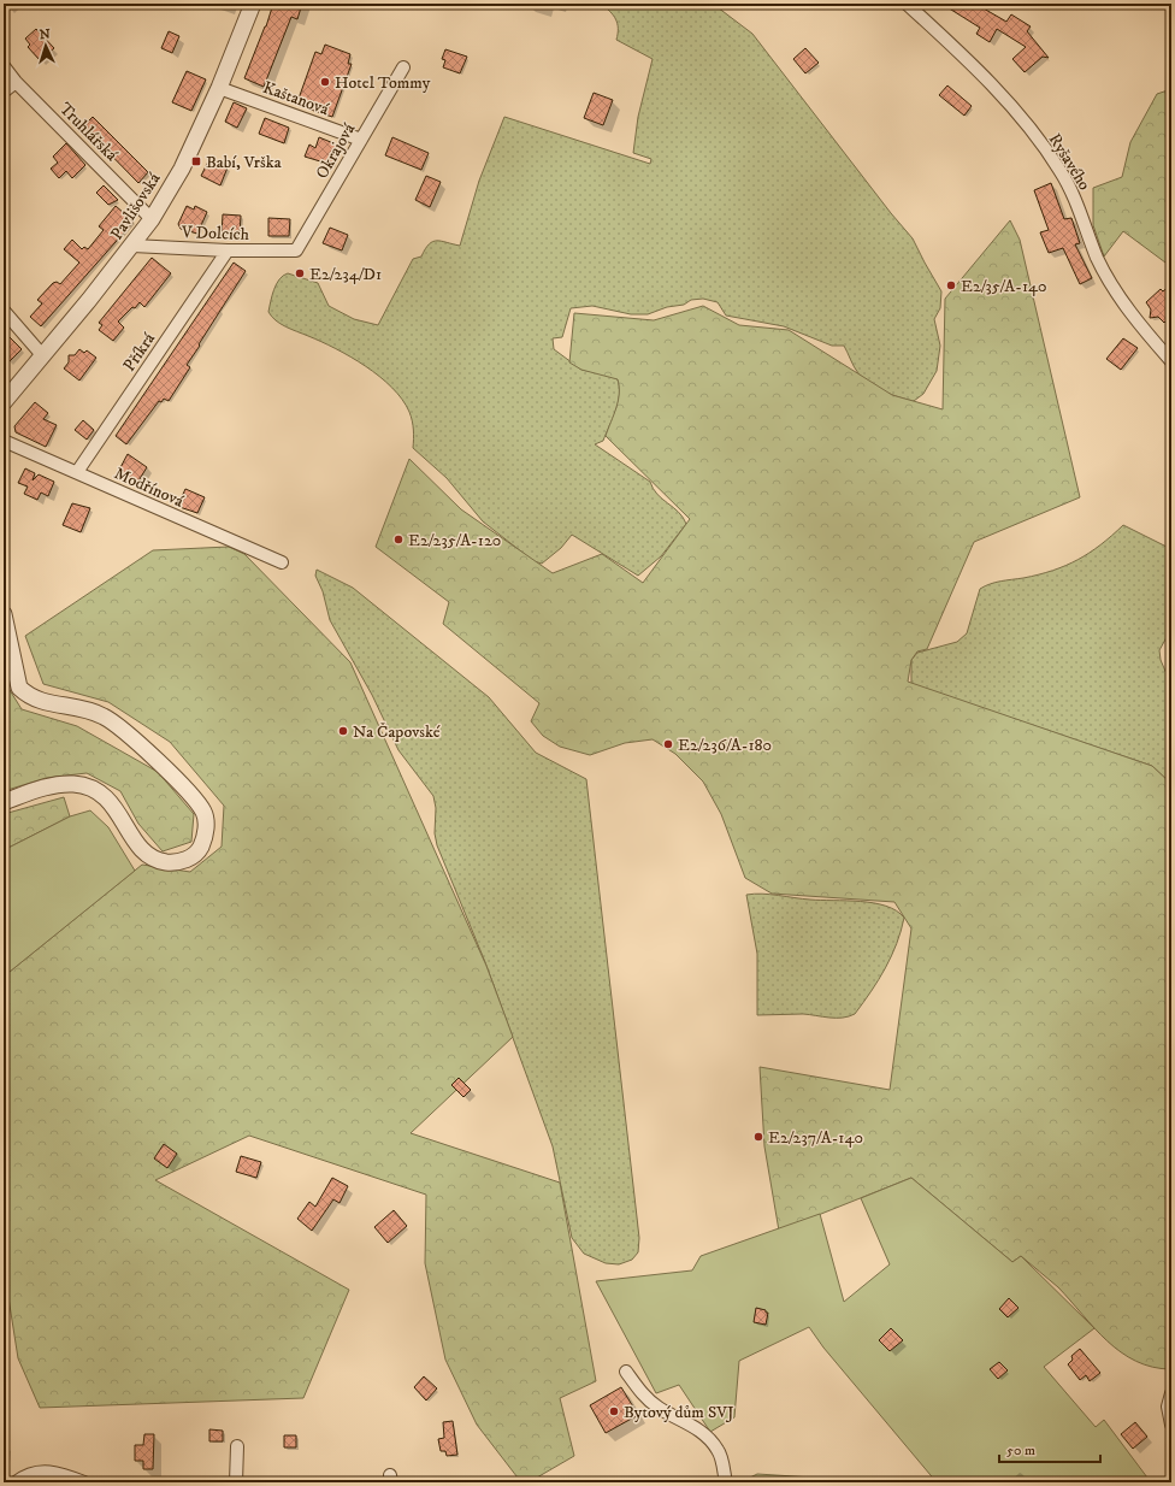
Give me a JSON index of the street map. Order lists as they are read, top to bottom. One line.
{"streets":{"street":["Kaštanová","Truhlářská","Okrajová","Ryšavého","Pavlišovská","V Dolcích","Příkrá","Modřínová"]},"crossings":[["Kaštanová","Okrajová"],["Kaštanová","Pavlišovská"],["Truhlářská","Pavlišovská"],["Okrajová","V Dolcích"],["Pavlišovská","V Dolcích"],["V Dolcích","Příkrá"],["Příkrá","Modřínová"]],"places":{"other":["Hotel Tommy","E2/234/D1","E2/35/A-140","E2/235/A-120","Na Čapovské","E2/236/A-180","E2/237/A-140","Bytový dům SVJ"],"transit":["Babí, Vrška"]},"scale_bar":"50 m","north":"top"}
